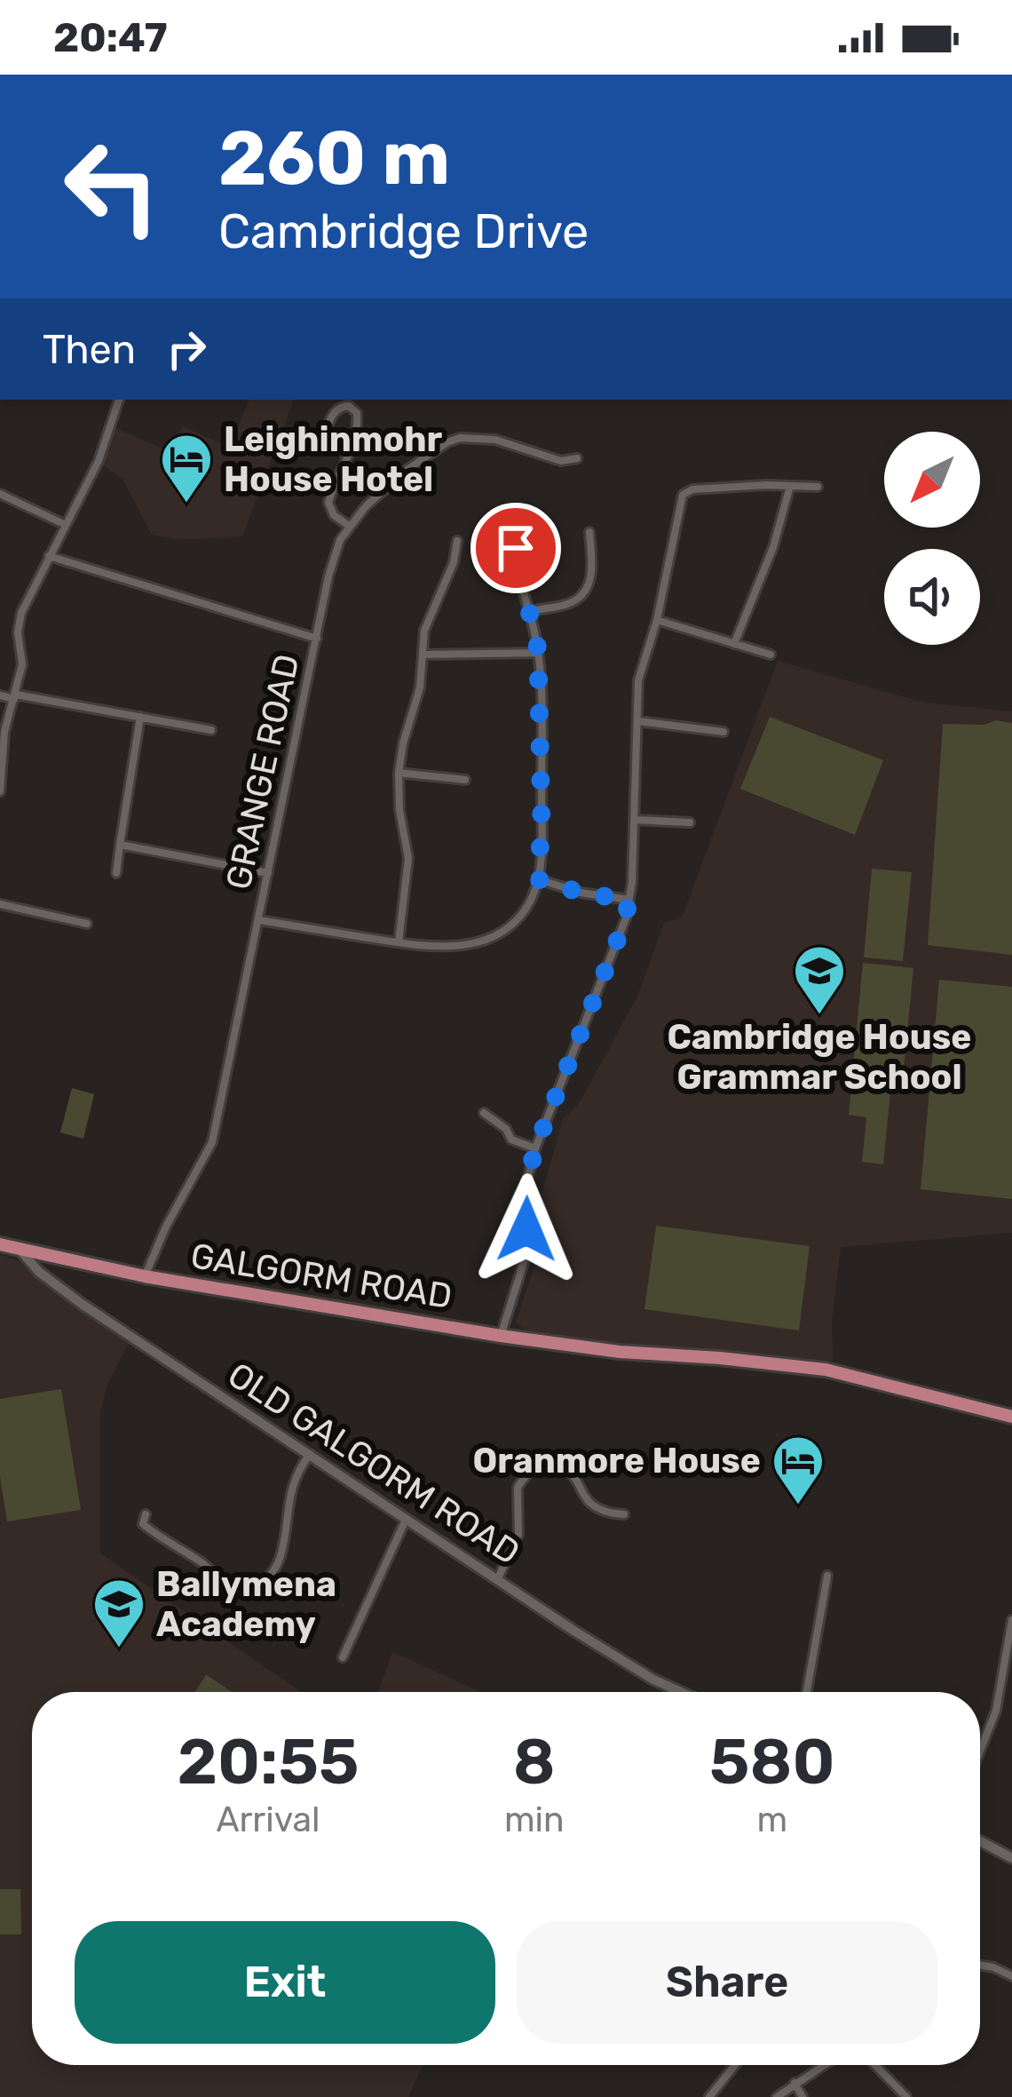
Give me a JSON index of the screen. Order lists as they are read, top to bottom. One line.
{"streets":{"main road":["GALGORM ROAD"],"street":["GRANGE ROAD","OLD GALGORM ROAD"]},"crossings":[["GRANGE ROAD","GALGORM ROAD"],["GALGORM ROAD","OLD GALGORM ROAD"]],"places":{"hotel":["Leighinmohr House Hotel","Oranmore House"],"school or university":["Cambridge House Grammar School","Ballymena Academy"]},"north":"bottom left","page":{"status":"20:47","turn":["260 m","Cambridge Drive"],"then":"Then","eta":["20:55","Arrival","8","min","580","m"],"buttons":["Exit","Share"]}}
